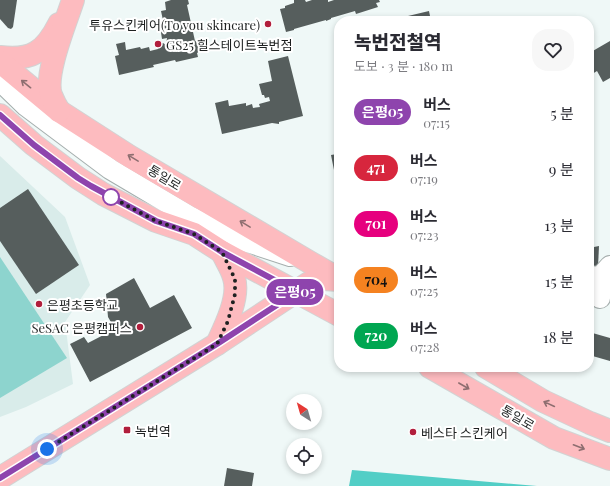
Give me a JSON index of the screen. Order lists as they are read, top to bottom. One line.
{"streets":{"main road":["통일로"]},"places":{"other":["투유스킨케어(To you skincare)","GS25 힐스테이트녹번점","은평초등학교","SeSAC 은평캠퍼스","베스타 스킨케어"],"transit":["녹번역"]},"lines":["bus line 은평05"],"north":"top left","page":{"on_map":"은평05","heading":["녹번전철역","도보 · 3 분 · 180 m"],"list":[{"mark":"은평05","name":"버스","note":"07:15","value":"5 분"},{"mark":"471","name":"버스","note":"07:19","value":"9 분"},{"mark":"701","name":"버스","note":"07:23","value":"13 분"},{"mark":"704","name":"버스","note":"07:25","value":"15 분"},{"mark":"720","name":"버스","note":"07:28","value":"18 분"}]}}
